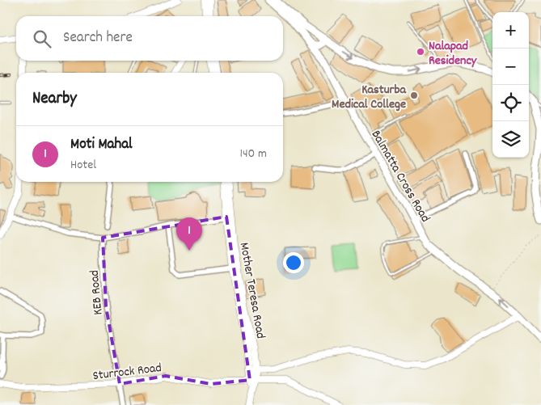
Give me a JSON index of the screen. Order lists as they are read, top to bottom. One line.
{"streets":{"main road":["Balmatta Cross Road"],"street":["Mother Teresa Road","KEB Road","Sturrock Road"]},"crossings":[["Mother Teresa Road","Sturrock Road"],["KEB Road","Sturrock Road"]],"places":["Nalapad Residency","Kasturba Medical College"],"page":{"map_buttons":["+","−"],"search":"Search here","heading":"Nearby","list":[{"mark":"1","name":"Moti Mahal","note":"Hotel","value":"140 m"}],"pins":"1"}}
